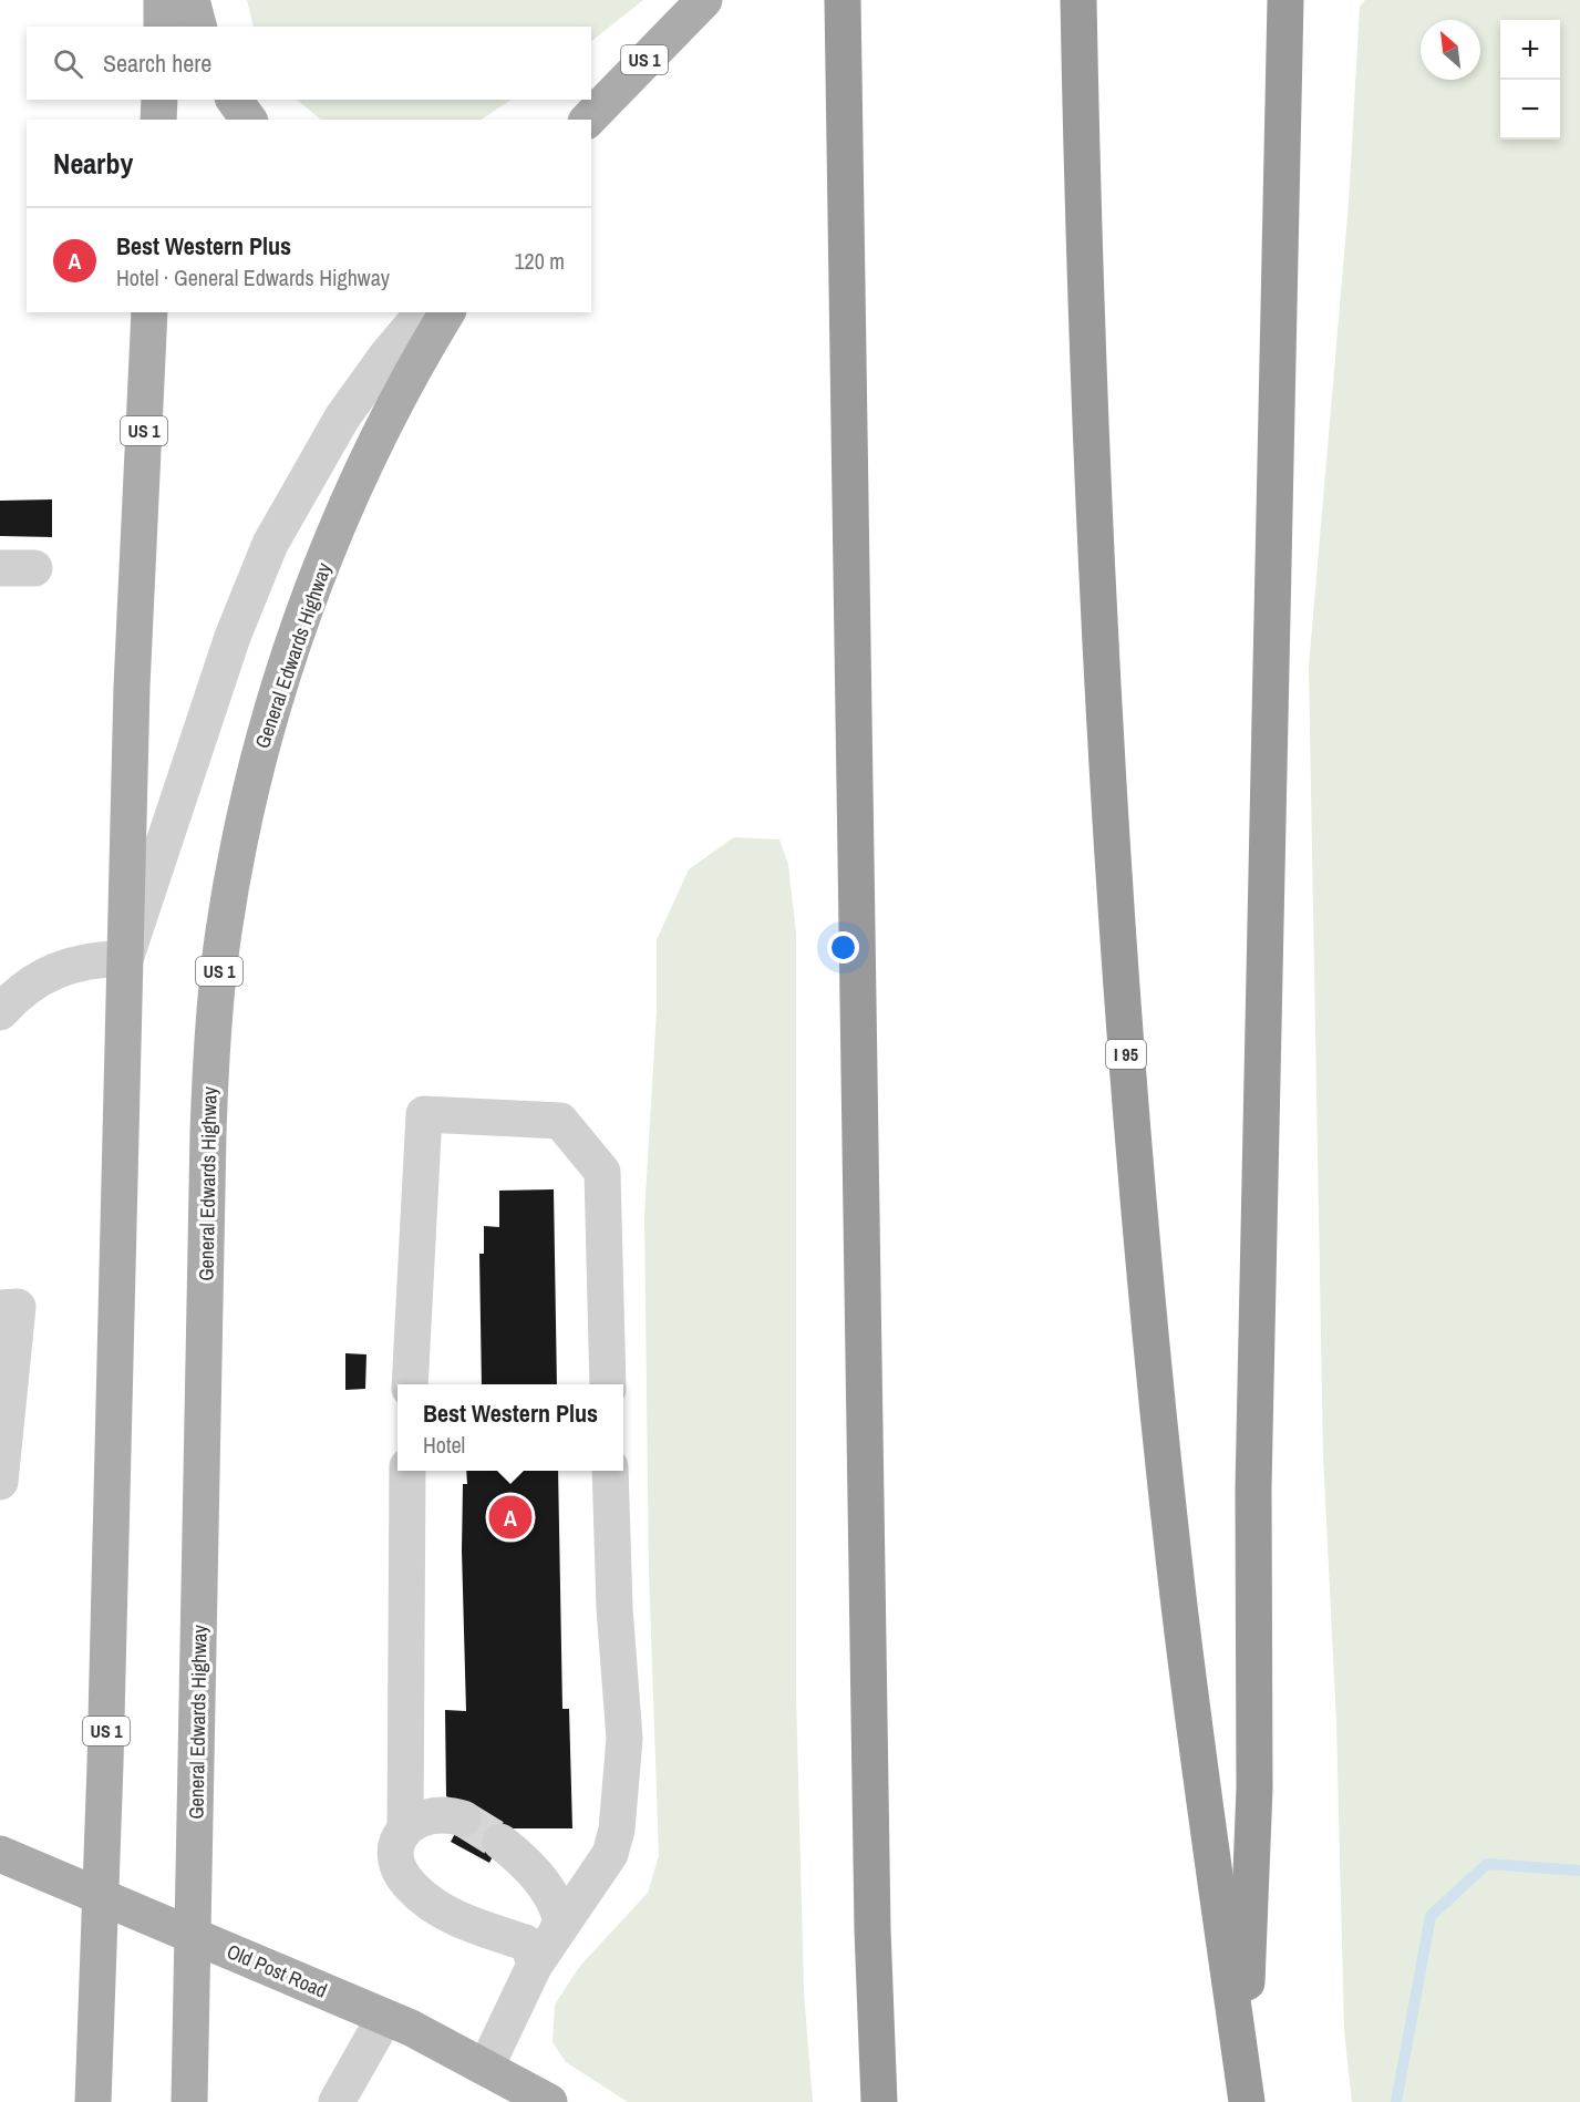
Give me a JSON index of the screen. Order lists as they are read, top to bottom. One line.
{"streets":{"highway":["I 95"],"main road":["US 1","General Edwards Highway","Old Post Road"]},"crossings":[["US 1","Old Post Road"],["General Edwards Highway","Old Post Road"]],"north":"top left","page":{"map_buttons":["+","−"],"search":"Search here","heading":"Nearby","list":[{"mark":"A","name":"Best Western Plus","note":"Hotel · General Edwards Highway","value":"120 m"}],"popup":["Best Western Plus","Hotel"],"pins":"A"}}
